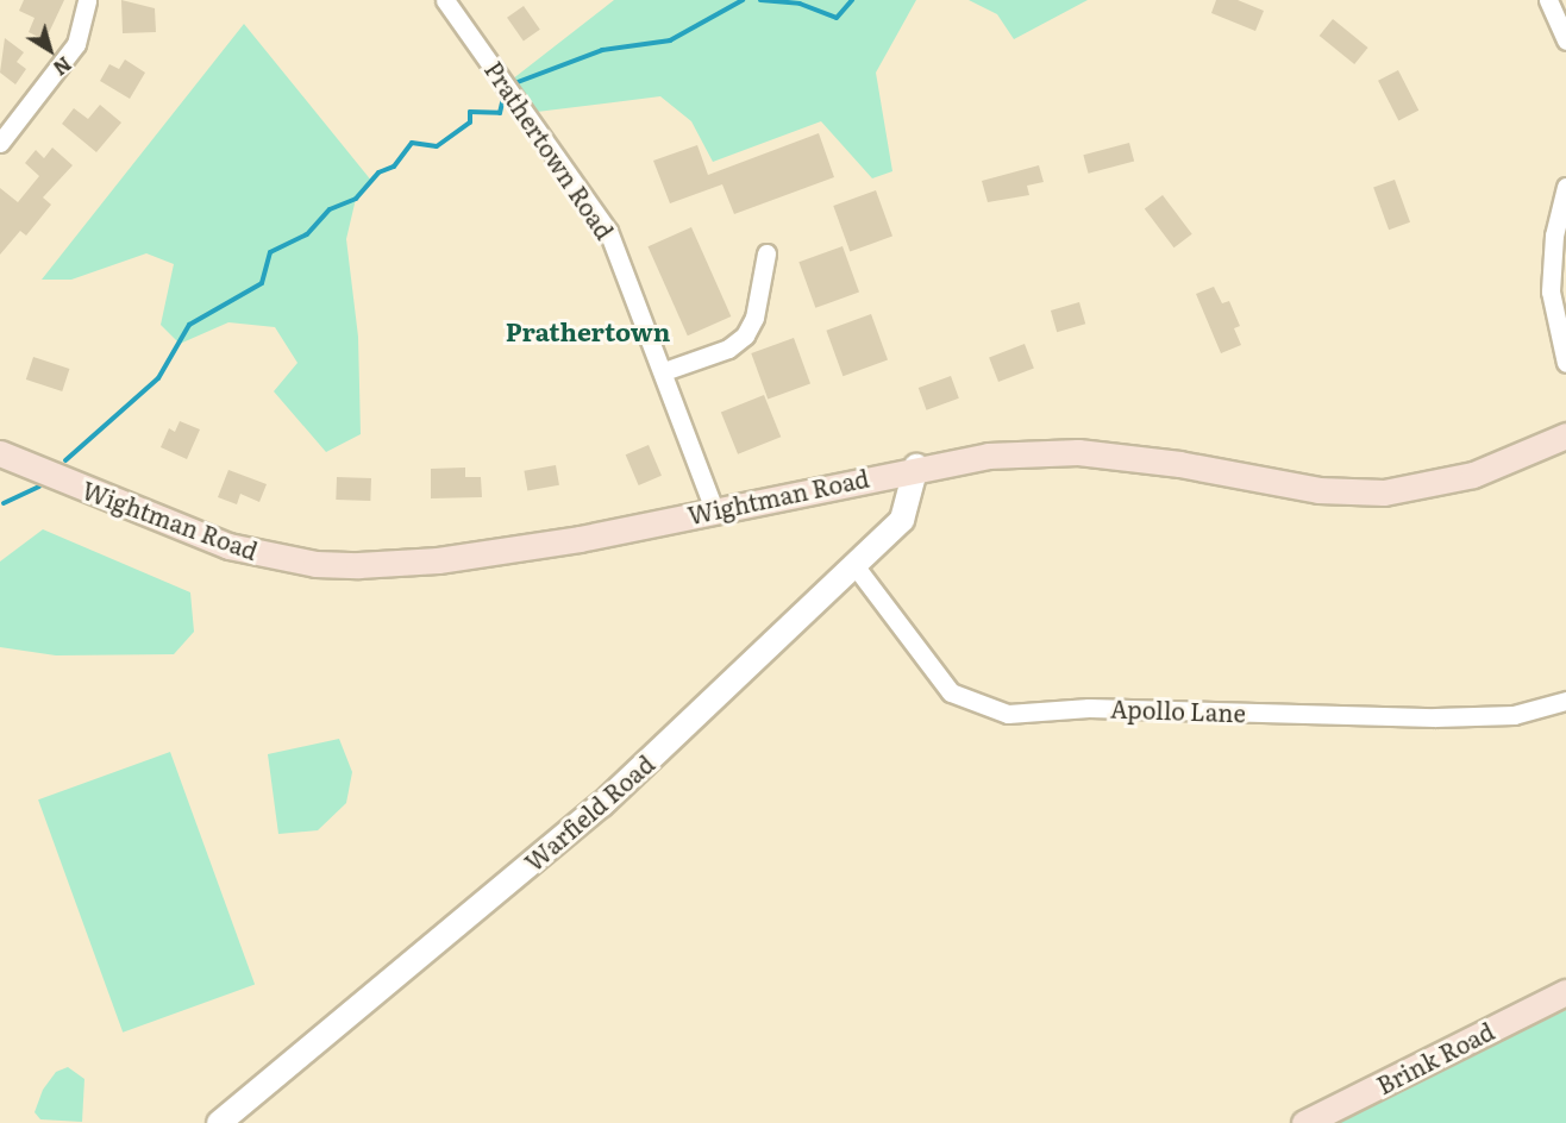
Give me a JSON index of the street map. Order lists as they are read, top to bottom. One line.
{"streets":{"main road":["Wightman Road","Brink Road"],"street":["Prathertown Road","Apollo Lane","Warfield Road"]},"crossings":[["Prathertown Road","Wightman Road"],["Wightman Road","Warfield Road"],["Apollo Lane","Warfield Road"]],"districts":["Prathertown"],"north":"bottom right"}
